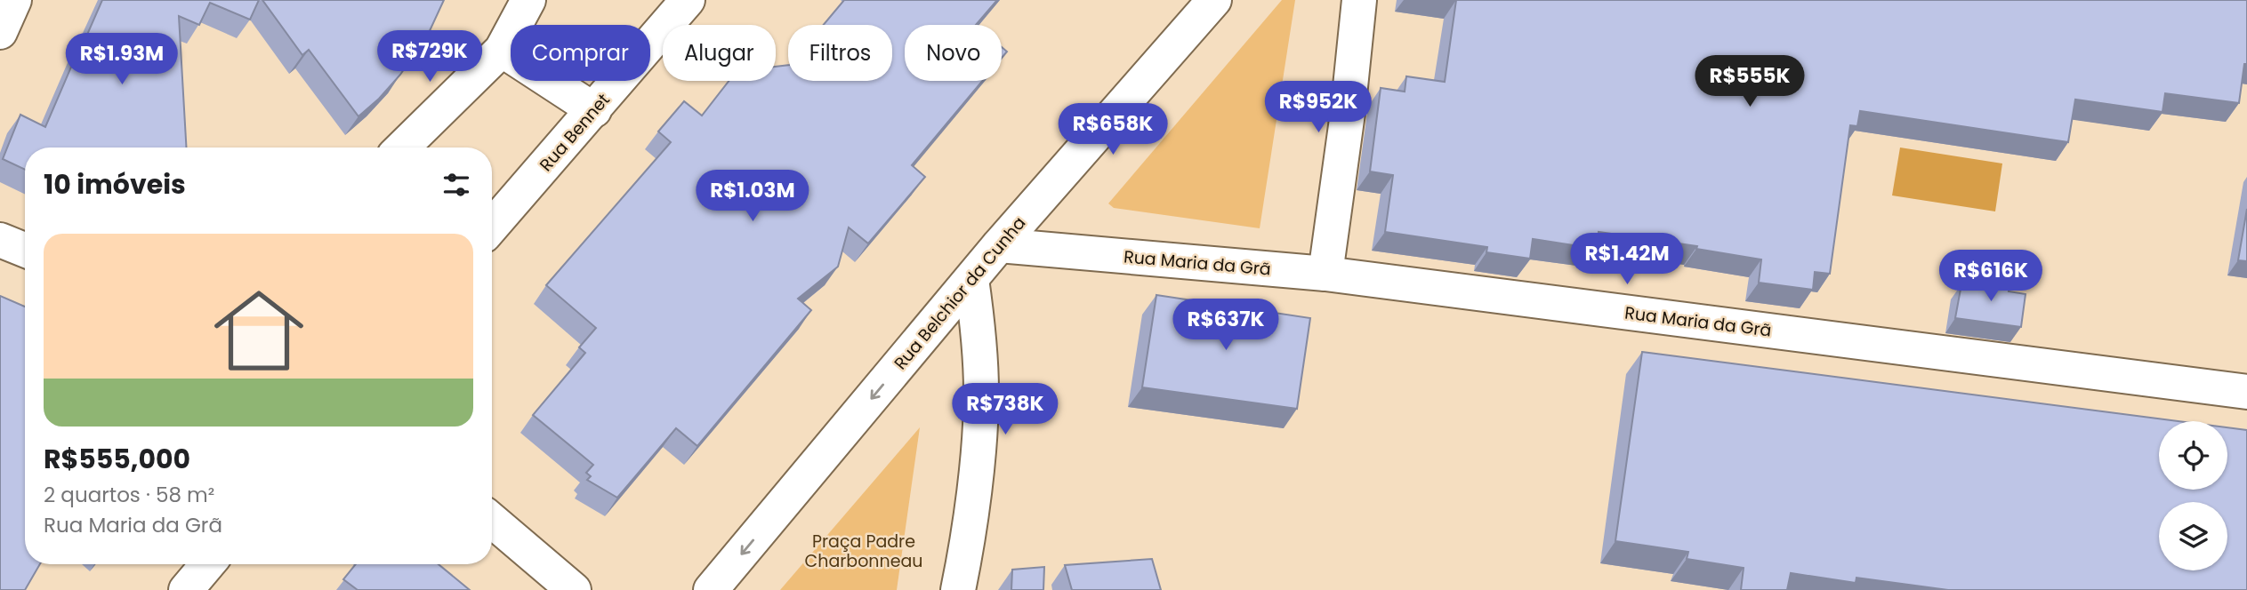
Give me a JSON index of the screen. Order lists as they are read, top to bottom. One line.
{"streets":{"street":["Rua Bennet","Rua Maria da Grã","Rua Belchior da Cunha"]},"crossings":[["Rua Maria da Grã","Rua Belchior da Cunha"]],"one_way":["Rua Belchior da Cunha"],"parks":["Praça Padre Charbonneau"],"page":{"chip":["Comprar","Alugar","Filtros","Novo"],"price":["R$729K","R$1.93M","R$555K","R$952K","R$658K","R$1.03M","R$1.42M","R$616K","R$637K","R$738K"],"heading":"10 imóveis","list":[{"name":"R$555,000","note":"2 quartos · 58 m² · Rua Maria da Grã"}]}}
